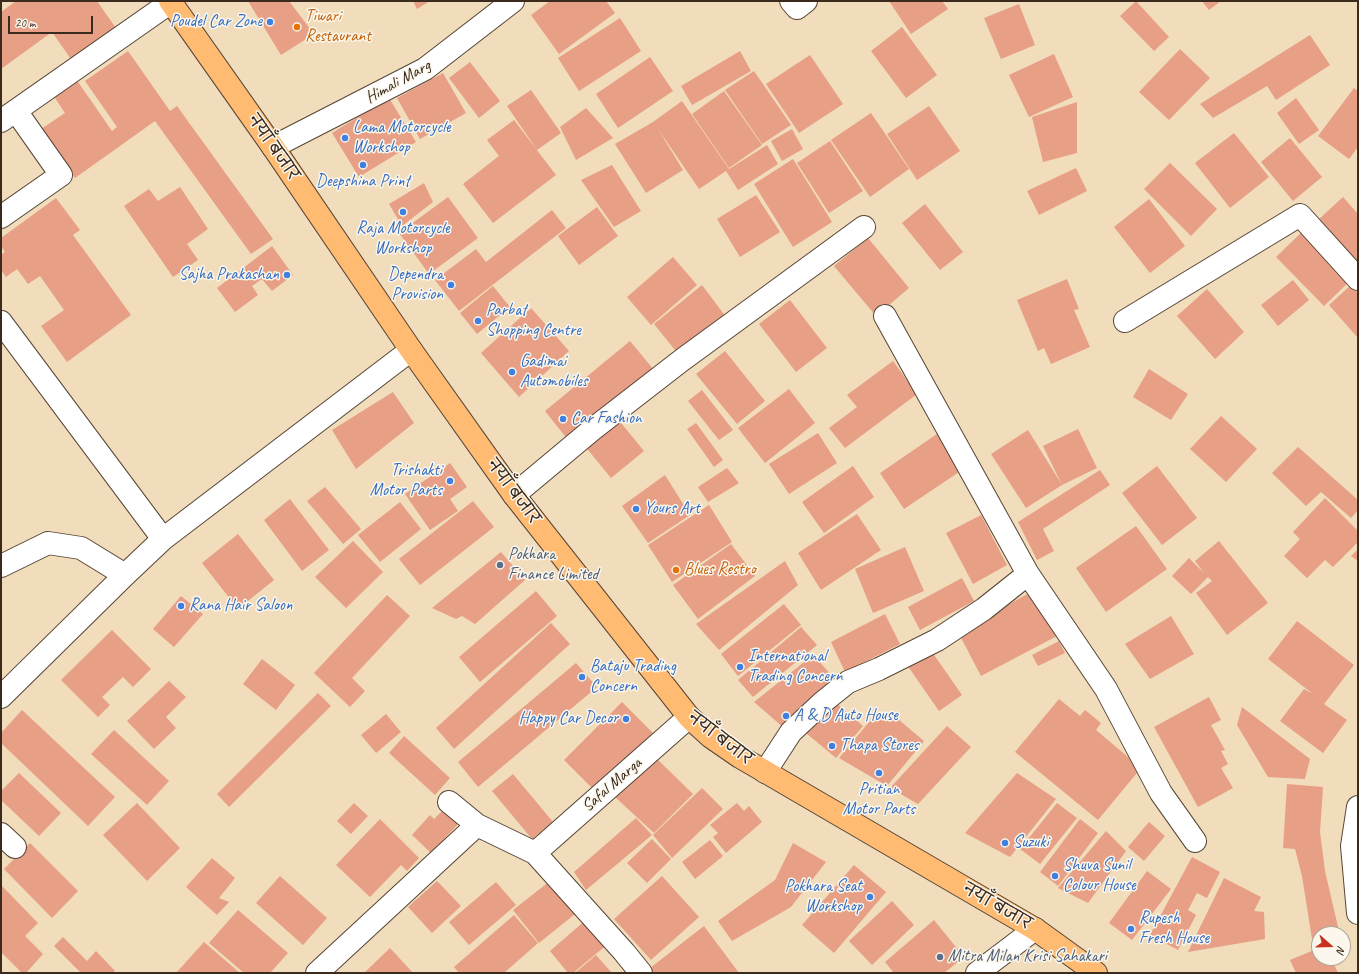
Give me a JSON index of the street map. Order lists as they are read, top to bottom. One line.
{"streets":{"main road":["नयाँ बजार"],"street":["Himali Marg","Safal Marga"]},"crossings":[["Himali Marg","नयाँ बजार"],["नयाँ बजार","Safal Marga"]],"places":["Poudel Car Zone","Tiwari Restaurant","Lama Motorcycle Workshop","Deepshina Print","Raja Motorcycle Workshop","Sajha Prakashan","Dependra Provision","Parbat Shopping Centre","Gadimai Automobiles","Car Fashion","Trishakti Motor Parts","Yours Art","Pokhara Finance Limited","Blues Restro","Rana Hair Saloon","International Trading Concern","Bataju Trading Concern","A & D Auto House","Happy Car Decor","Thapa Stores","Pritian Motor Parts","Suzuki","Shuva Sunil Colour House","Pokhara Seat Workshop","Rupesh Fresh House","Mitra Milan Krisi Sahakari"],"scale_bar":"20 m","north":"right"}
